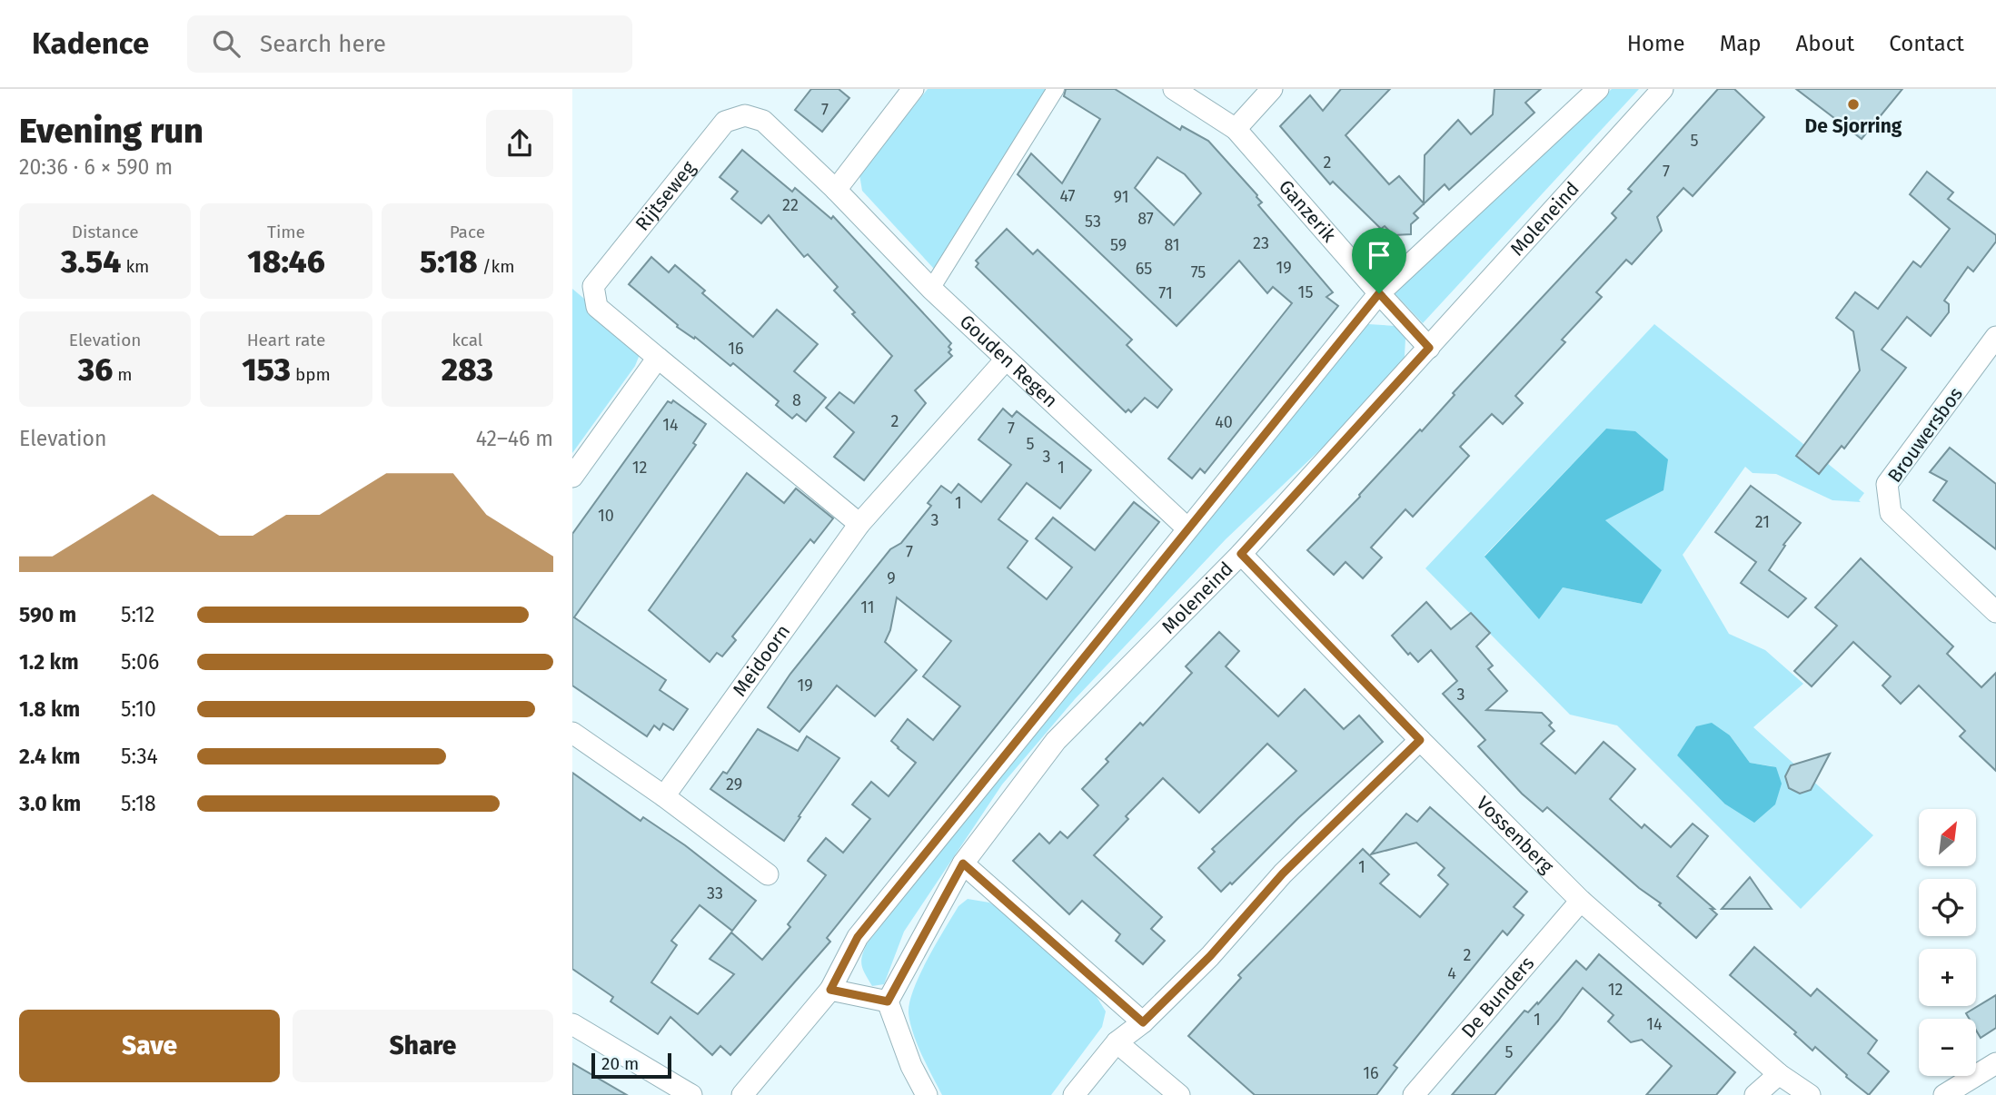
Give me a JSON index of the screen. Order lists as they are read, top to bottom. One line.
{"streets":{"street":["Rijtseweg","Ganzerik","Moleneind","Gouden Regen","Brouwersbos","Meidoorn","Vossenberg","De Bunders"]},"crossings":[["Rijtseweg","Gouden Regen"],["Ganzerik","Moleneind"],["Moleneind","Vossenberg"],["Gouden Regen","Meidoorn"],["Vossenberg","De Bunders"]],"places":["De Sjorring"],"house_numbers":["7","5","2","7","47","91","22","87","53","23","59","81","19","65","75","15","71","16","8","2","40","14","7","5","3","12","1","1","10","3","21","7","9","11","19","3","29","1","33","2","4","12","1","14","5","16"],"scale_bar":"20 m","north":"top right","page":{"header":"Kadence","search":"Search here","nav":["Home","Map","About","Contact"],"heading":["Evening run","20:36 · 6 × 590 m"],"stats":[["Distance","3.54 km"],["Time","18:46"],["Pace","5:18 /km"],["Elevation","36 m"],["Heart rate","153 bpm"],["kcal","283"]],"chart":["Elevation","42–46 m"],"list":[{"name":"590 m","note":"5:12"},{"name":"1.2 km","note":"5:06"},{"name":"1.8 km","note":"5:10"},{"name":"2.4 km","note":"5:34"},{"name":"3.0 km","note":"5:18"}],"map_buttons":["+","−"],"buttons":["Save","Share"],"scale":"20 m"}}
